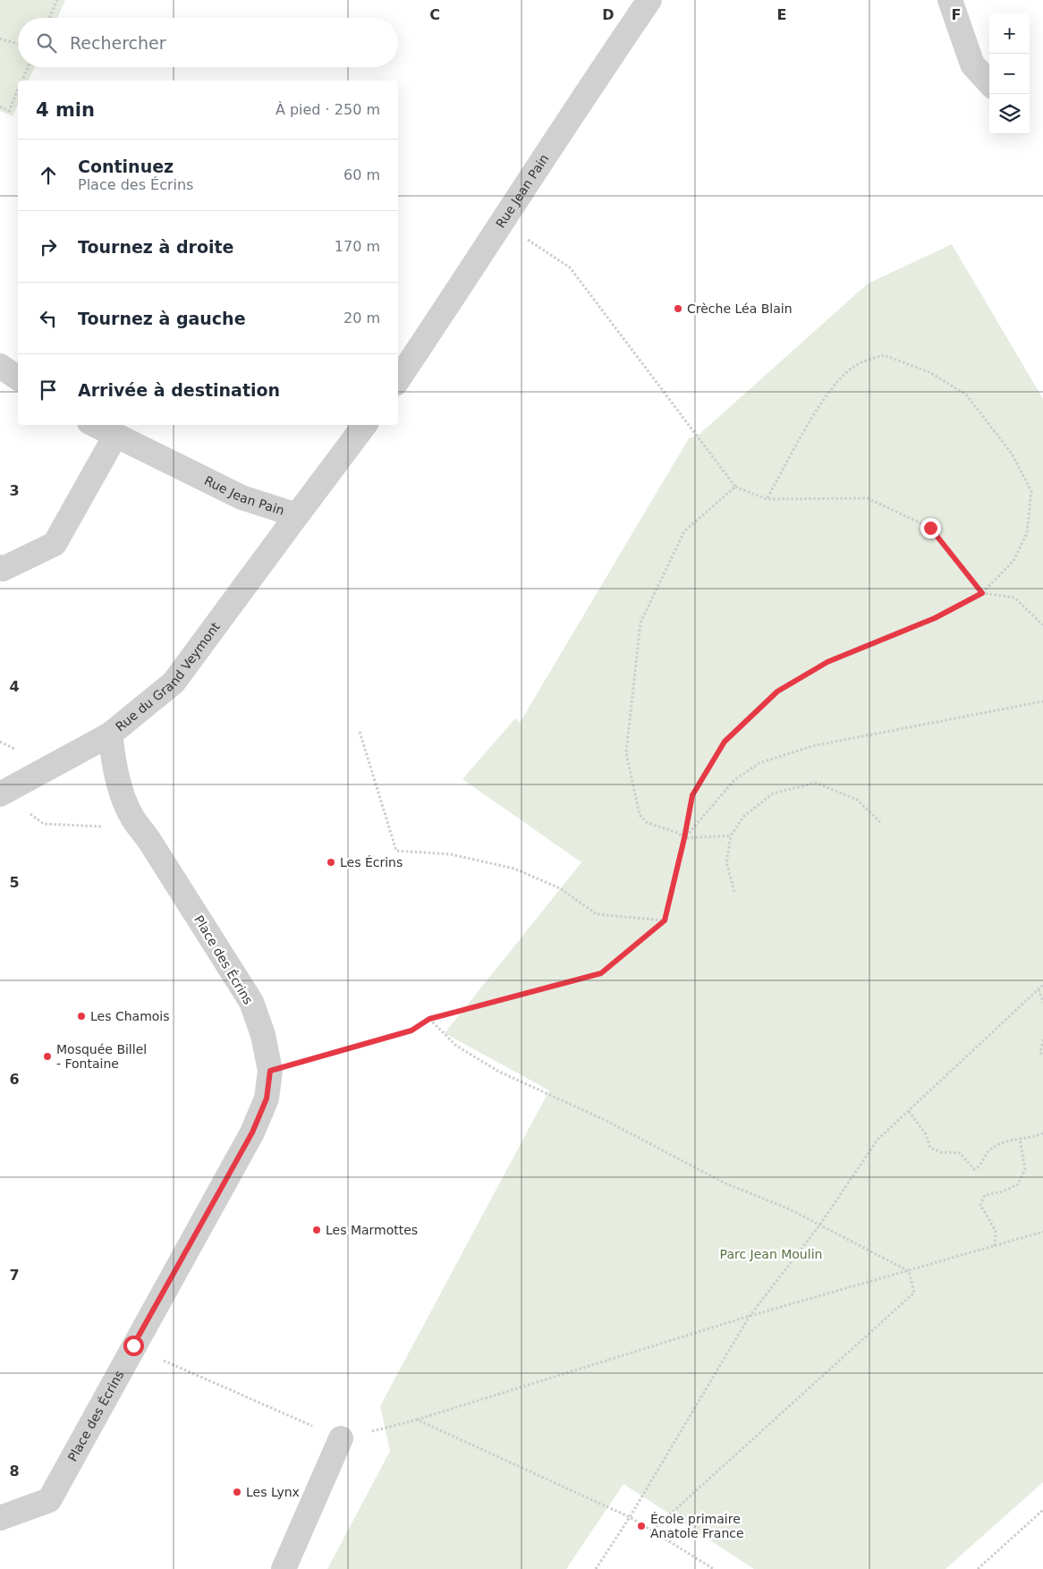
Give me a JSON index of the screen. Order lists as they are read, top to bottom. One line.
{"streets":{"street":["Rue Jean Pain","Rue du Grand Veymont","Place des Écrins"]},"crossings":[["Rue Jean Pain","Rue du Grand Veymont"],["Rue du Grand Veymont","Place des Écrins"]],"parks":["Parc Jean Moulin"],"places":["Crèche Léa Blain","Les Écrins","Les Chamois","Mosquée Billel - Fontaine","Les Marmottes","Les Lynx","École primaire Anatole France"],"page":{"map_buttons":["+","−"],"search":"Rechercher","heading":["4 min","À pied · 250 m"],"list":[["Continuez","Place des Écrins","60 m"],["Tournez à droite","170 m"],["Tournez à gauche","20 m"],"Arrivée à destination"]},"grid":{"columns":["C","D","E","F"],"rows":["3","4","5","6","7","8"]}}
